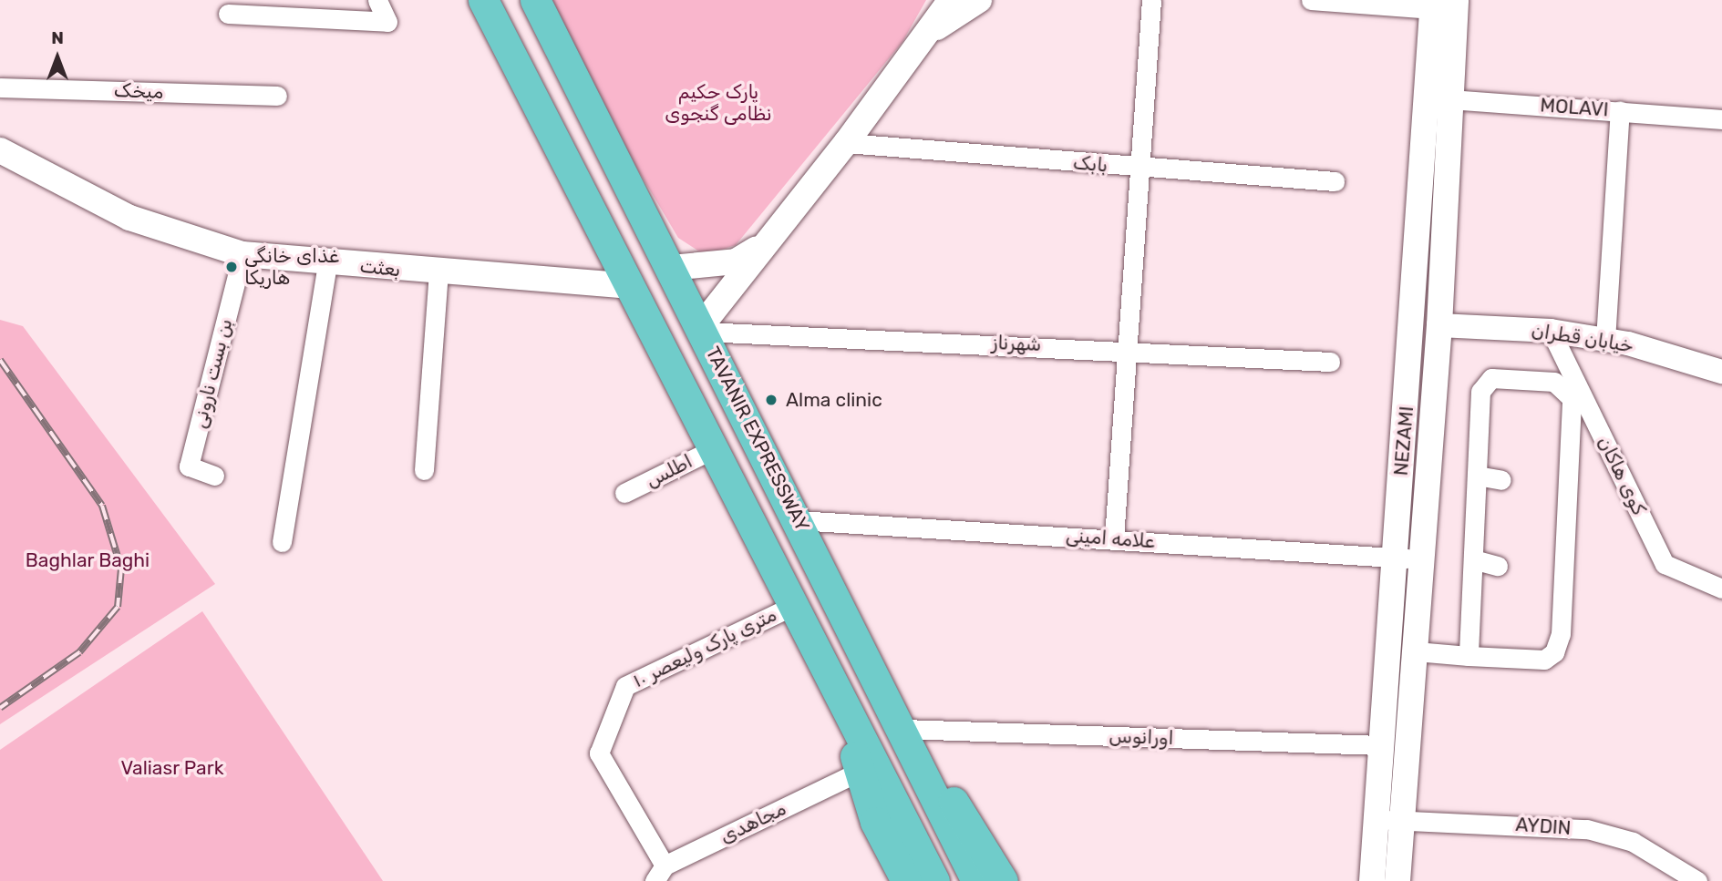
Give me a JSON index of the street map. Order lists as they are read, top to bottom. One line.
{"streets":{"highway":["TAVANIR EXPRESSWAY"],"main road":["بعثت","NEZAMI"],"street":["میخک","MOLAVI","بابک","خیابان قطران","شهرناز","بن بست نارونی","اطلس","کوی هاکان","علامه امینی","۱۰ متری پارک ولیعصر","اورانوس","مجاهدی","AYDIN"]},"crossings":[["MOLAVI","NEZAMI"],["بعثت","بن بست نارونی"],["خیابان قطران","NEZAMI"],["خیابان قطران","کوی هاکان"],["شهرناز","TAVANIR EXPRESSWAY"],["TAVANIR EXPRESSWAY","علامه امینی"],["TAVANIR EXPRESSWAY","اورانوس"],["NEZAMI","علامه امینی"],["NEZAMI","اورانوس"],["NEZAMI","AYDIN"],["۱۰ متری پارک ولیعصر","مجاهدی"]],"parks":["پارک حکیم نظامی گنجوی","Baghlar Baghi","Valiasr Park"],"places":["غذای خانگی هاریکا","Alma clinic"],"north":"top"}
